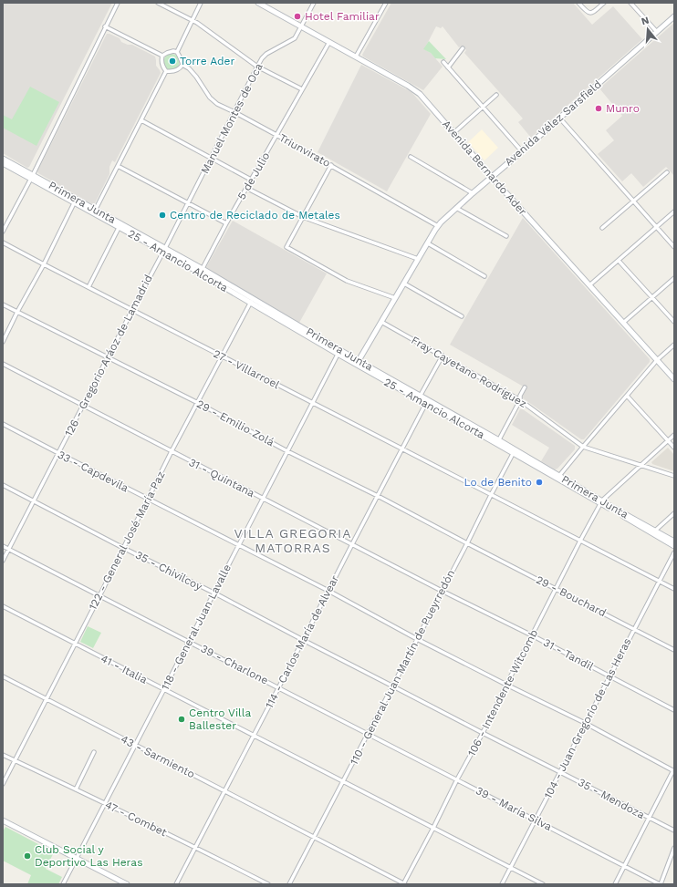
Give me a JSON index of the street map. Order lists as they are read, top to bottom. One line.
{"streets":{"main road":["Avenida Vélez Sarsfield","Avenida Bernardo Ader","Primera Junta"],"street":["Manuel Montes de Oca","Triunvirato","5 de Julio","126 - Gregorio Aráoz de Lamadrid","27 - Villarroel","Fray Cayetano Rodríguez","29 - Emilio Zolá","33 - Capdevila","31 - Quintana","122 - General José María Paz","35 - Chivilcoy","29 - Bouchard","118 - General Juan Lavalle","114 - Carlos María de Alvear","31 - Tandil","39 - Charlone","110 - General Juan Martín de Pueyrredón","41 - Italia","106 - Intendente Witcomb","104 - Juan Gregorio de Las Heras","43 - Sarmiento","35 - Mendoza","39 - María Silva","47 - Combet"]},"crossings":[["Manuel Montes de Oca","Triunvirato"],["Manuel Montes de Oca","Avenida Bernardo Ader"],["Manuel Montes de Oca","Primera Junta"],["Manuel Montes de Oca","126 - Gregorio Aráoz de Lamadrid"],["Avenida Vélez Sarsfield","Triunvirato"],["Avenida Vélez Sarsfield","Avenida Bernardo Ader"],["Avenida Vélez Sarsfield","Primera Junta"],["Avenida Vélez Sarsfield","Fray Cayetano Rodríguez"],["Triunvirato","5 de Julio"],["Avenida Bernardo Ader","5 de Julio"],["5 de Julio","Primera Junta"],["Primera Junta","126 - Gregorio Aráoz de Lamadrid"],["Primera Junta","122 - General José María Paz"],["Primera Junta","118 - General Juan Lavalle"],["Primera Junta","114 - Carlos María de Alvear"],["Primera Junta","110 - General Juan Martín de Pueyrredón"],["Primera Junta","106 - Intendente Witcomb"],["126 - Gregorio Aráoz de Lamadrid","27 - Villarroel"],["126 - Gregorio Aráoz de Lamadrid","29 - Emilio Zolá"],["126 - Gregorio Aráoz de Lamadrid","33 - Capdevila"],["126 - Gregorio Aráoz de Lamadrid","31 - Quintana"],["126 - Gregorio Aráoz de Lamadrid","35 - Chivilcoy"],["126 - Gregorio Aráoz de Lamadrid","39 - Charlone"],["27 - Villarroel","122 - General José María Paz"],["27 - Villarroel","118 - General Juan Lavalle"],["27 - Villarroel","114 - Carlos María de Alvear"],["27 - Villarroel","110 - General Juan Martín de Pueyrredón"],["27 - Villarroel","106 - Intendente Witcomb"],["27 - Villarroel","104 - Juan Gregorio de Las Heras"],["Fray Cayetano Rodríguez","106 - Intendente Witcomb"],["29 - Emilio Zolá","122 - General José María Paz"],["29 - Emilio Zolá","29 - Bouchard"],["29 - Emilio Zolá","118 - General Juan Lavalle"],["29 - Emilio Zolá","114 - Carlos María de Alvear"],["29 - Emilio Zolá","110 - General Juan Martín de Pueyrredón"],["33 - Capdevila","122 - General José María Paz"],["33 - Capdevila","118 - General Juan Lavalle"],["33 - Capdevila","114 - Carlos María de Alvear"],["33 - Capdevila","110 - General Juan Martín de Pueyrredón"],["33 - Capdevila","106 - Intendente Witcomb"],["33 - Capdevila","104 - Juan Gregorio de Las Heras"],["31 - Quintana","122 - General José María Paz"],["31 - Quintana","118 - General Juan Lavalle"],["31 - Quintana","114 - Carlos María de Alvear"],["31 - Quintana","31 - Tandil"],["31 - Quintana","110 - General Juan Martín de Pueyrredón"],["122 - General José María Paz","35 - Chivilcoy"],["122 - General José María Paz","39 - Charlone"],["122 - General José María Paz","41 - Italia"],["122 - General José María Paz","43 - Sarmiento"],["122 - General José María Paz","47 - Combet"],["35 - Chivilcoy","118 - General Juan Lavalle"],["35 - Chivilcoy","114 - Carlos María de Alvear"],["35 - Chivilcoy","110 - General Juan Martín de Pueyrredón"],["35 - Chivilcoy","35 - Mendoza"],["29 - Bouchard","110 - General Juan Martín de Pueyrredón"],["29 - Bouchard","106 - Intendente Witcomb"],["29 - Bouchard","104 - Juan Gregorio de Las Heras"],["118 - General Juan Lavalle","39 - Charlone"],["118 - General Juan Lavalle","41 - Italia"],["118 - General Juan Lavalle","43 - Sarmiento"],["118 - General Juan Lavalle","47 - Combet"],["114 - Carlos María de Alvear","39 - Charlone"],["114 - Carlos María de Alvear","41 - Italia"],["114 - Carlos María de Alvear","43 - Sarmiento"],["114 - Carlos María de Alvear","47 - Combet"],["31 - Tandil","110 - General Juan Martín de Pueyrredón"],["31 - Tandil","106 - Intendente Witcomb"],["31 - Tandil","104 - Juan Gregorio de Las Heras"],["39 - Charlone","110 - General Juan Martín de Pueyrredón"],["39 - Charlone","39 - María Silva"],["110 - General Juan Martín de Pueyrredón","41 - Italia"],["110 - General Juan Martín de Pueyrredón","43 - Sarmiento"],["110 - General Juan Martín de Pueyrredón","35 - Mendoza"],["110 - General Juan Martín de Pueyrredón","39 - María Silva"],["41 - Italia","106 - Intendente Witcomb"],["41 - Italia","104 - Juan Gregorio de Las Heras"],["106 - Intendente Witcomb","43 - Sarmiento"],["106 - Intendente Witcomb","35 - Mendoza"],["106 - Intendente Witcomb","39 - María Silva"],["104 - Juan Gregorio de Las Heras","35 - Mendoza"],["104 - Juan Gregorio de Las Heras","39 - María Silva"]],"districts":["VILLA GREGORIA MATORRAS"],"places":["Hotel Familiar","Torre Ader","Munro","Centro de Reciclado de Metales","Lo de Benito","Centro Villa Ballester","Club Social y Deportivo Las Heras"],"north":"top"}
